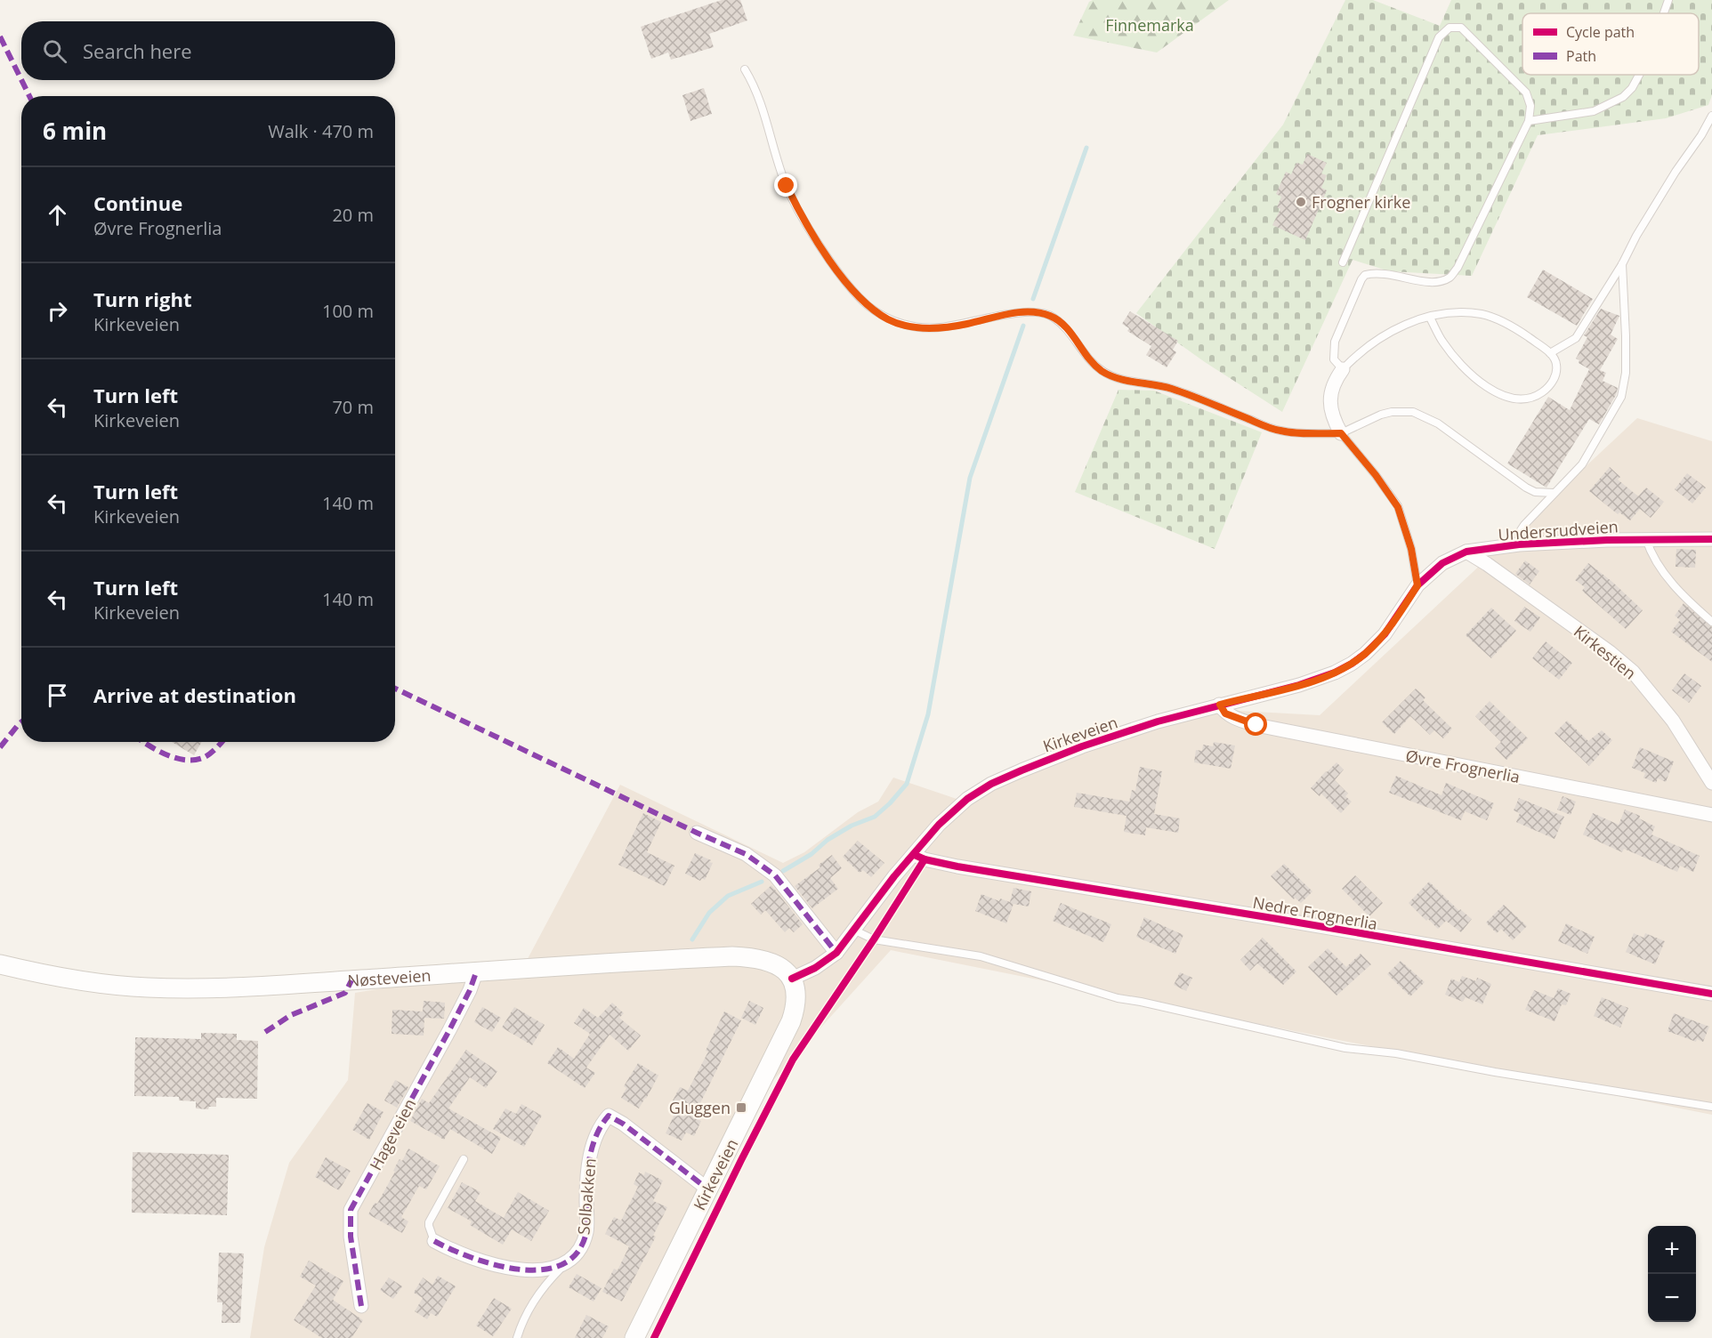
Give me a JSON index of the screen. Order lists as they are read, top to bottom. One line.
{"streets":{"main road":["Kirkeveien","Nøsteveien"],"street":["Undersrudveien","Kirkestien","Øvre Frognerlia","Nedre Frognerlia","Hageveien","Solbakken"]},"crossings":[["Undersrudveien","Kirkestien"],["Undersrudveien","Kirkeveien"],["Kirkeveien","Øvre Frognerlia"],["Kirkeveien","Nedre Frognerlia"],["Kirkeveien","Nøsteveien"],["Kirkeveien","Solbakken"],["Nøsteveien","Hageveien"]],"parks":["Finnemarka"],"places":{"other":["Frogner kirke"],"transit":["Gluggen"]},"legend":["Cycle path","Path"],"page":{"search":"Search here","heading":["6 min","Walk · 470 m"],"list":[["Continue","Øvre Frognerlia","20 m"],["Turn right","Kirkeveien","100 m"],["Turn left","Kirkeveien","70 m"],["Turn left","Kirkeveien","140 m"],["Turn left","Kirkeveien","140 m"],"Arrive at destination"],"map_buttons":["+","−"]}}
